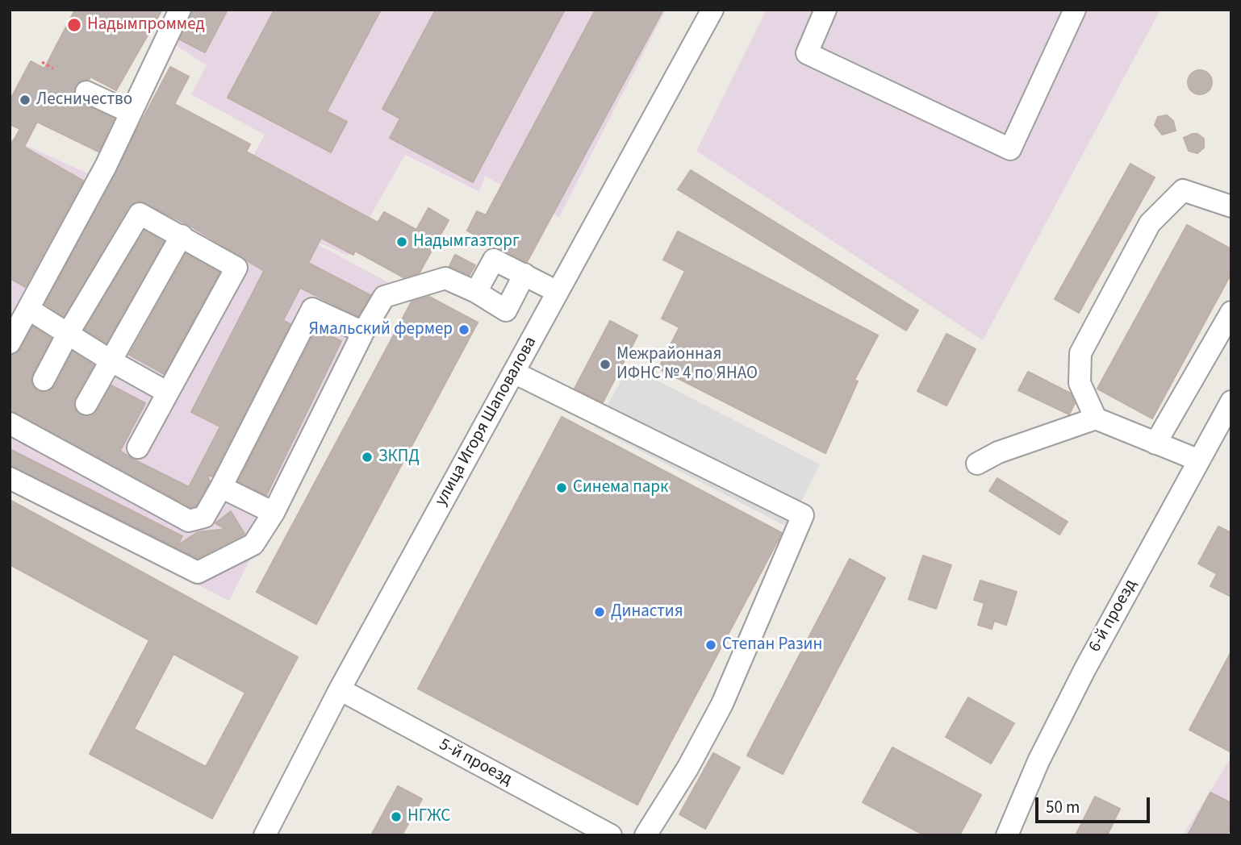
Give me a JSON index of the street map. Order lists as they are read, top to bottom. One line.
{"streets":{"street":["улица Игоря Шаповалова","6-й проезд","5-й проезд"]},"crossings":[["улица Игоря Шаповалова","5-й проезд"]],"places":["Надымпроммед","Лесничество","Надымгазторг","Ямальский фермер","Межрайонная ИФНС № 4 по ЯНАО","ЗКПД","Синема парк","Династия","Степан Разин","НГЖС"],"scale_bar":"50 m"}
